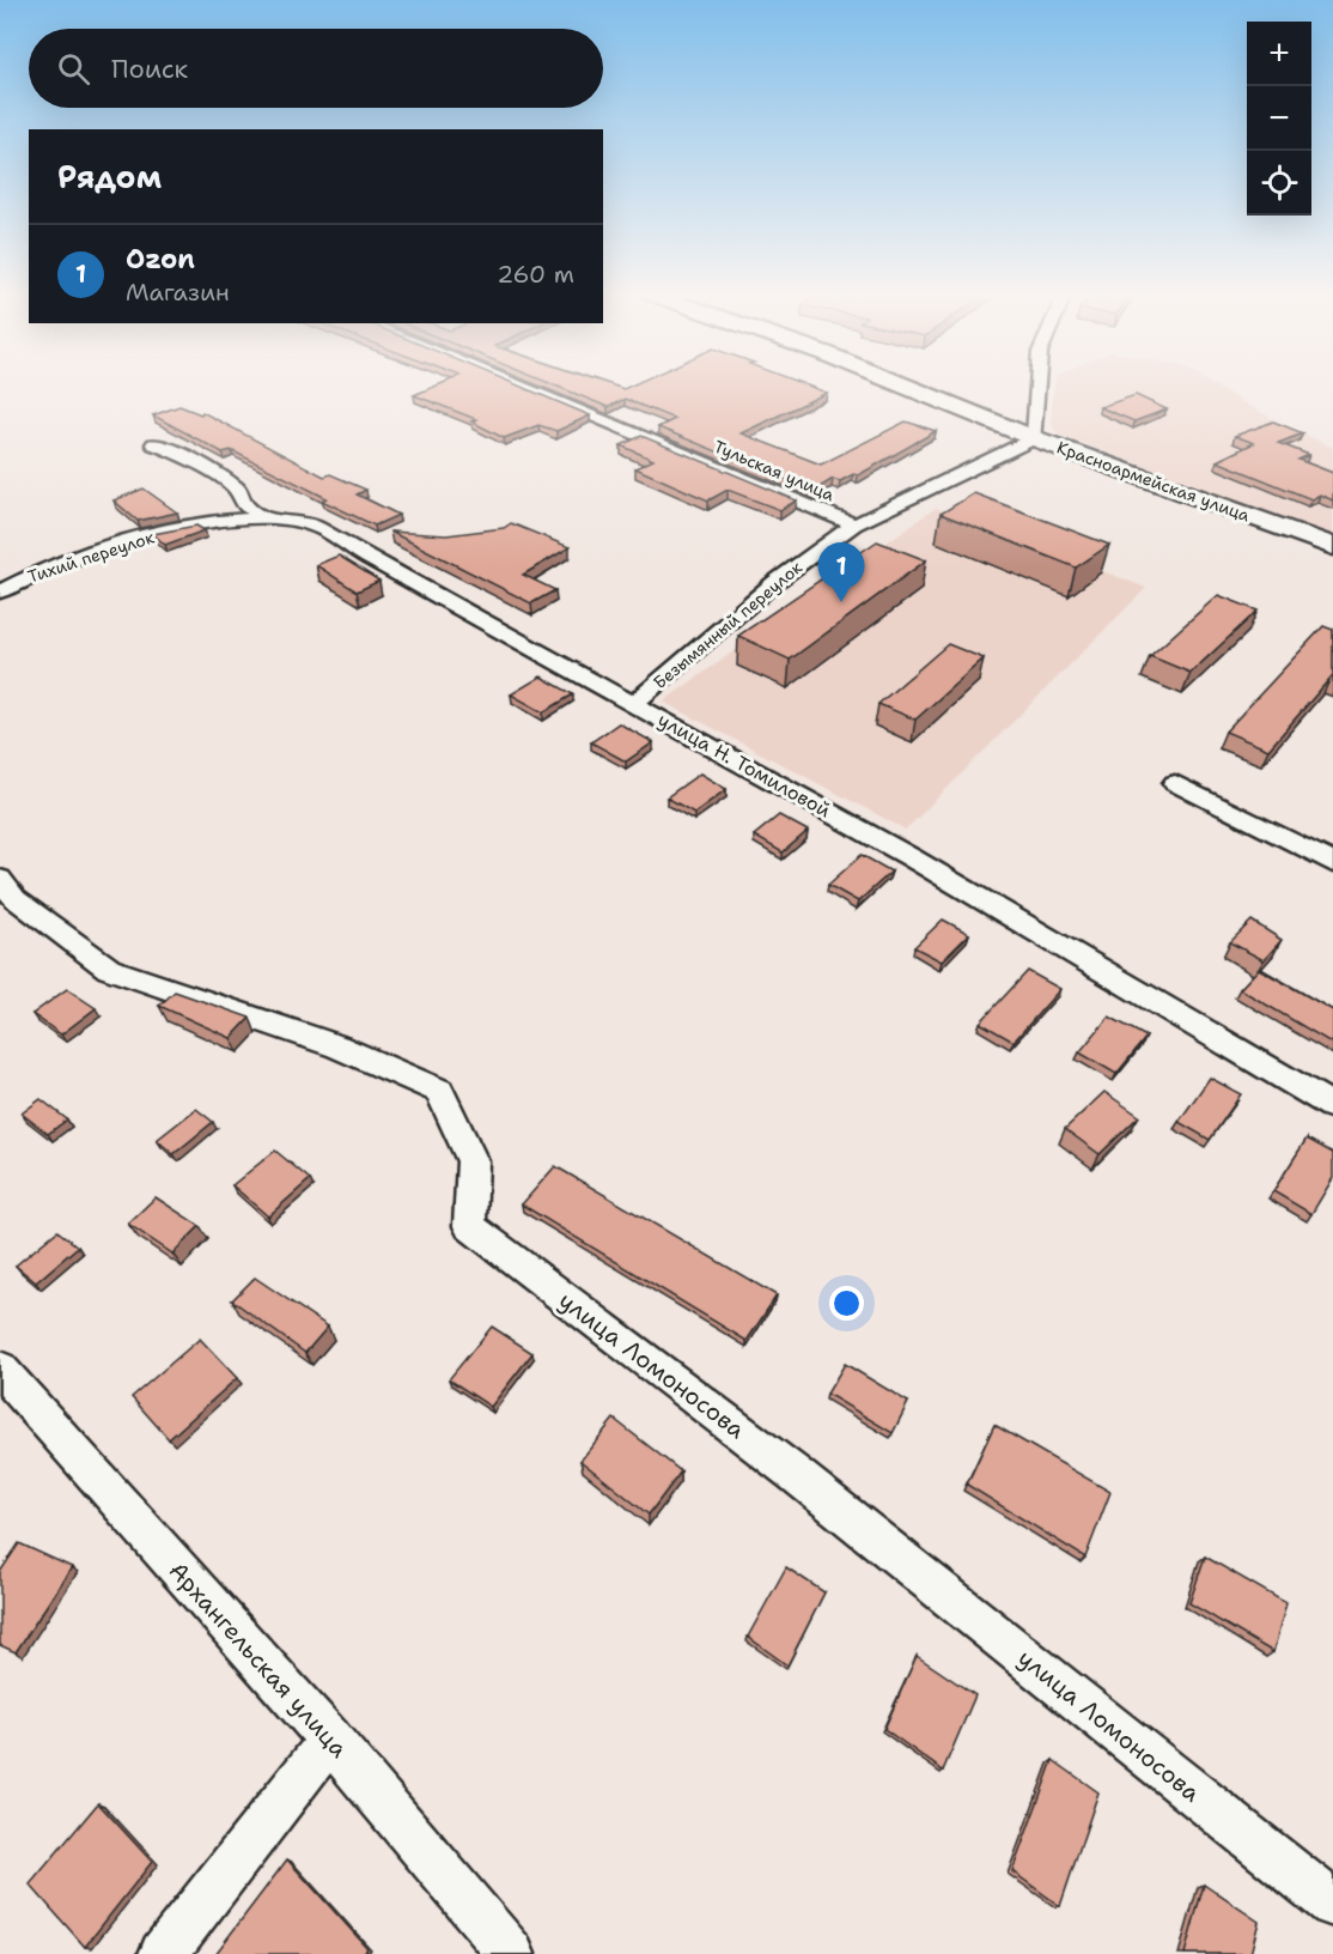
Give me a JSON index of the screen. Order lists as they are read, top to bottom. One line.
{"streets":{"main road":["Красноармейская улица"],"street":["Тульская улица","Тихий переулок","Безымянный переулок","улица Н. Томиловой","улица Ломоносова","Архангельская улица"]},"crossings":[["Тульская улица","Безымянный переулок"],["Красноармейская улица","Безымянный переулок"],["Тихий переулок","улица Н. Томиловой"],["Безымянный переулок","улица Н. Томиловой"]],"page":{"map_buttons":["+","−"],"search":"Поиск","heading":"Рядом","list":[{"mark":"1","name":"Ozon","note":"Магазин","value":"260 m"}],"pins":"1"}}
